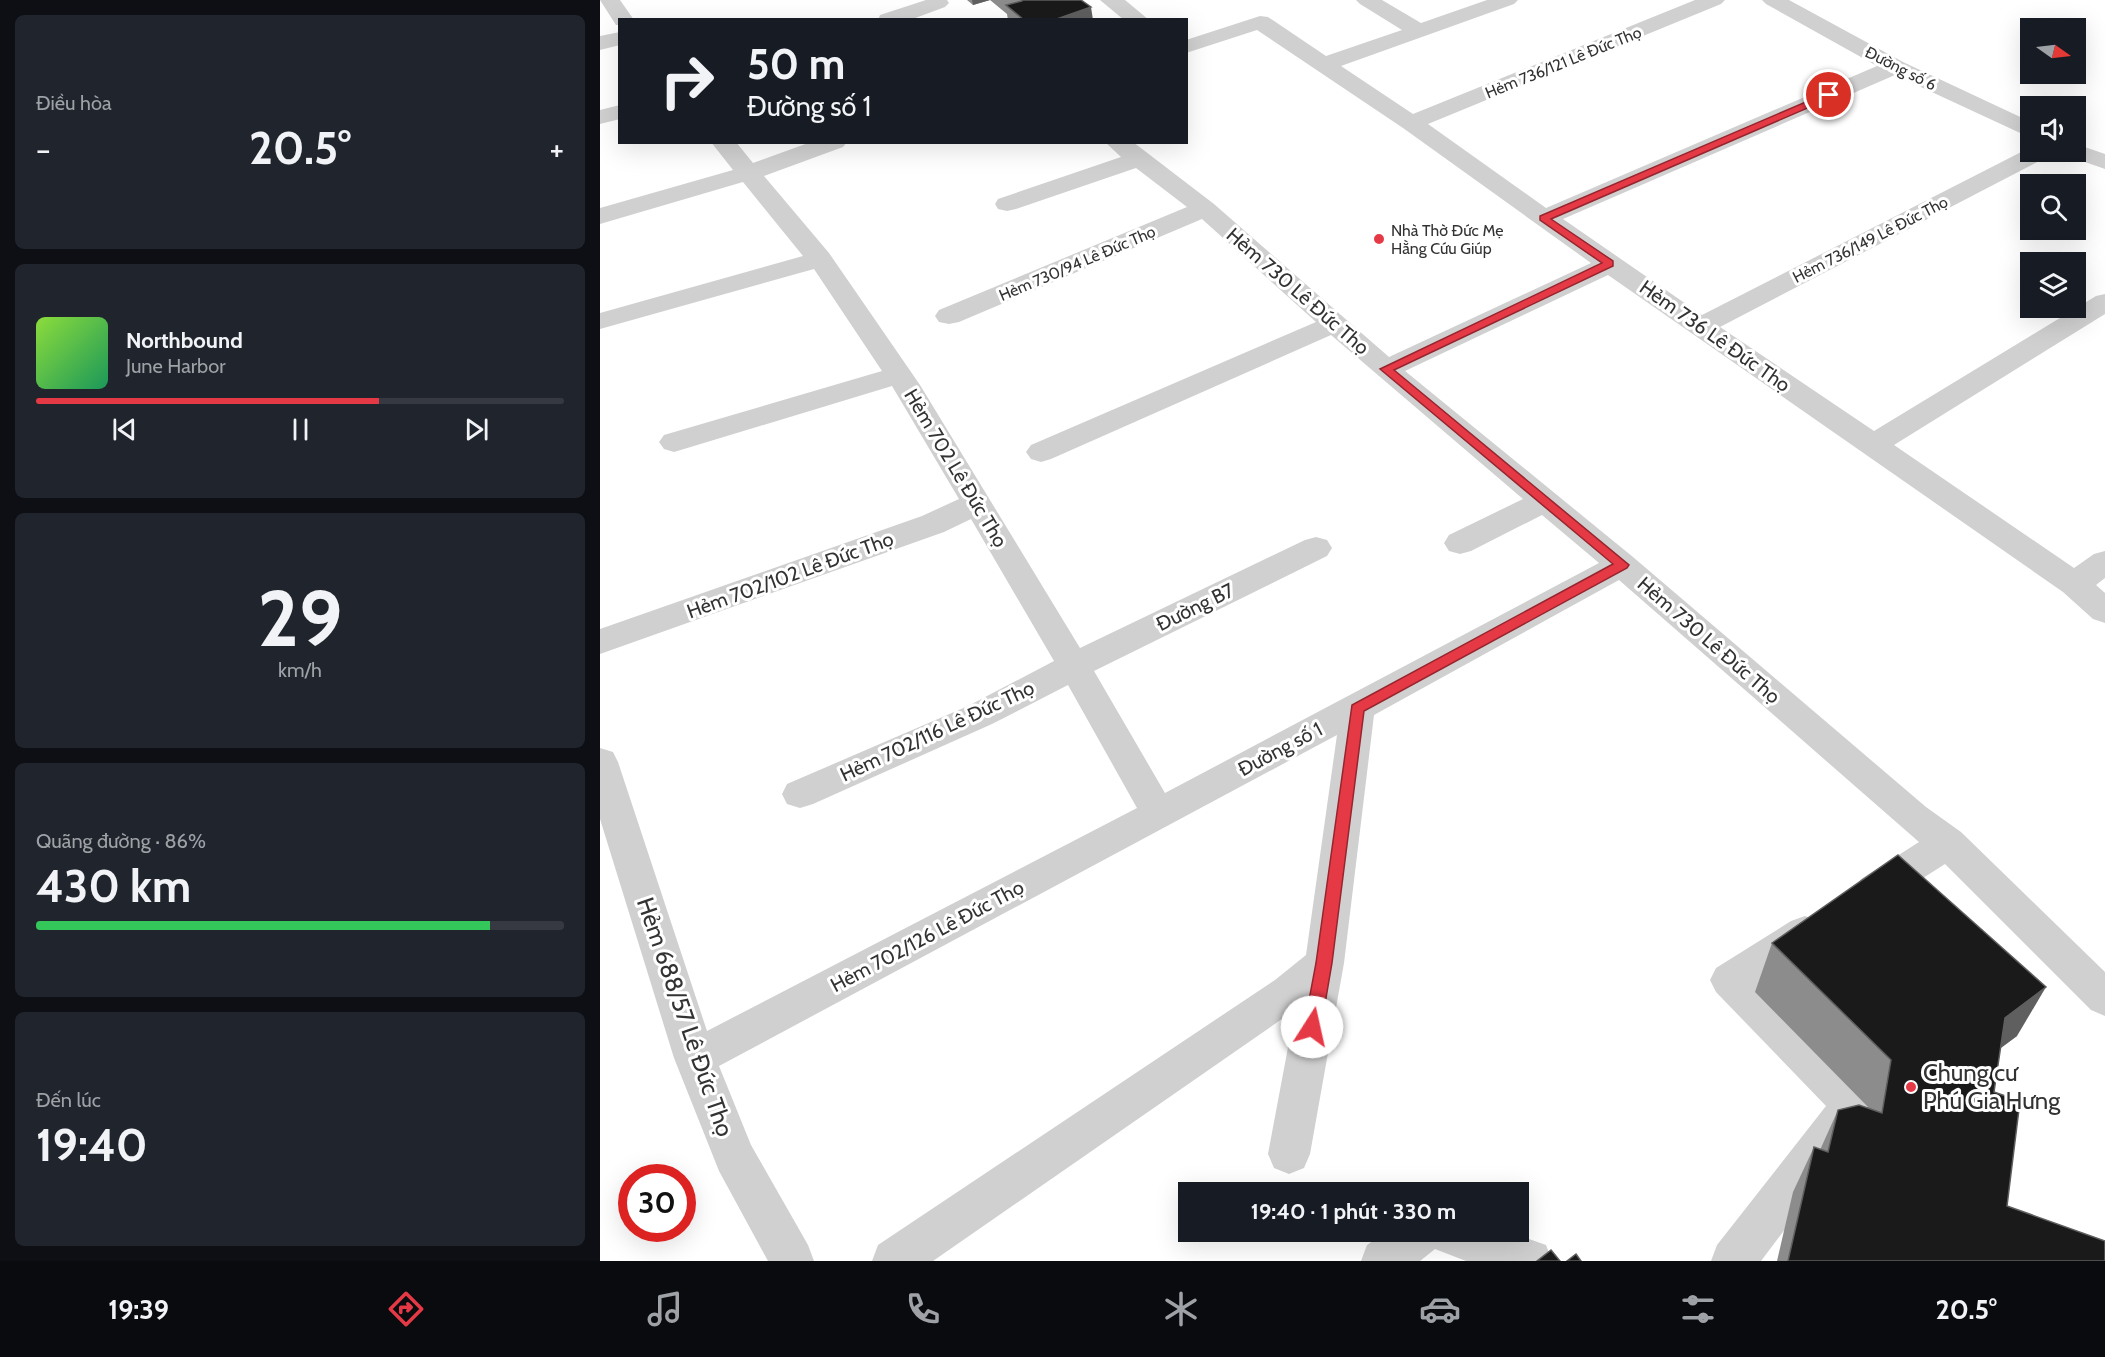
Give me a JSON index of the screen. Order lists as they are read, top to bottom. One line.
{"streets":{"street":["Hẻm 736/121 Lê Đức Thọ","Đường số 6","Hẻm 736/149 Lê Đức Thọ","Hẻm 730/94 Lê Đức Thọ","Hẻm 730 Lê Đức Thọ","Hẻm 736 Lê Đức Thọ","Hẻm 702 Lê Đức Thọ","Hẻm 702/102 Lê Đức Thọ","Đường B7","Hẻm 702/116 Lê Đức Thọ","Đường số 1","Hẻm 702/126 Lê Đức Thọ","Hẻm 688/57 Lê Đức Thọ"]},"crossings":[["Hẻm 736/121 Lê Đức Thọ","Hẻm 736 Lê Đức Thọ"],["Hẻm 736/149 Lê Đức Thọ","Hẻm 736 Lê Đức Thọ"],["Hẻm 730/94 Lê Đức Thọ","Hẻm 730 Lê Đức Thọ"],["Hẻm 730 Lê Đức Thọ","Đường số 1"],["Hẻm 702 Lê Đức Thọ","Hẻm 702/102 Lê Đức Thọ"],["Hẻm 702 Lê Đức Thọ","Đường B7"],["Hẻm 702 Lê Đức Thọ","Hẻm 702/116 Lê Đức Thọ"],["Hẻm 702 Lê Đức Thọ","Đường số 1"],["Hẻm 702 Lê Đức Thọ","Hẻm 702/126 Lê Đức Thọ"],["Đường B7","Hẻm 702/116 Lê Đức Thọ"],["Đường số 1","Hẻm 702/126 Lê Đức Thọ"],["Hẻm 702/126 Lê Đức Thọ","Hẻm 688/57 Lê Đức Thọ"]],"places":["Nhà Thờ Đức Mẹ Hằng Cứu Giúp","Chung cư Phú Gia Hưng"],"north":"right","page":{"tile":["Điều hòa",["29","km/h"],["Quãng đường · 86%","430 km"],["Đến lúc","19:40"]],"turn":["50 m","Đường số 1"],"heat":["−","20.5°","+"],"song":["Northbound","June Harbor"],"limit":"30","trip":"19:40 · 1 phút · 330 m","tabs":["19:39","20.5°"]}}
